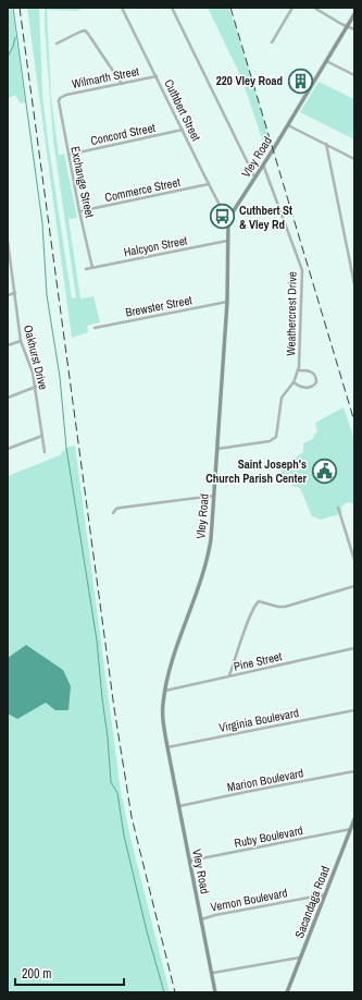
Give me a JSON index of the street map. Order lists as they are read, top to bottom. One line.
{"streets":{"street":["Wilmarth Street","Cuthbert Street","Concord Street","Vley Road","Exchange Street","Commerce Street","Halcyon Street","Brewster Street","Weathercrest Drive","Oakhurst Drive","Pine Street","Virginia Boulevard","Marion Boulevard","Ruby Boulevard","Vernon Boulevard","Sacandaga Road"]},"crossings":[["Wilmarth Street","Cuthbert Street"],["Wilmarth Street","Exchange Street"],["Cuthbert Street","Concord Street"],["Cuthbert Street","Vley Road"],["Cuthbert Street","Commerce Street"],["Concord Street","Exchange Street"],["Vley Road","Halcyon Street"],["Vley Road","Brewster Street"],["Vley Road","Weathercrest Drive"],["Vley Road","Pine Street"],["Vley Road","Virginia Boulevard"],["Vley Road","Marion Boulevard"],["Vley Road","Ruby Boulevard"],["Vley Road","Vernon Boulevard"],["Exchange Street","Commerce Street"],["Exchange Street","Halcyon Street"],["Ruby Boulevard","Sacandaga Road"],["Vernon Boulevard","Sacandaga Road"]],"places":{"building":["220 Vley Road"],"bus stop":["Cuthbert St & Vley Rd"],"public building":["Saint Joseph's Church Parish Center"]},"scale_bar":"200 m"}
